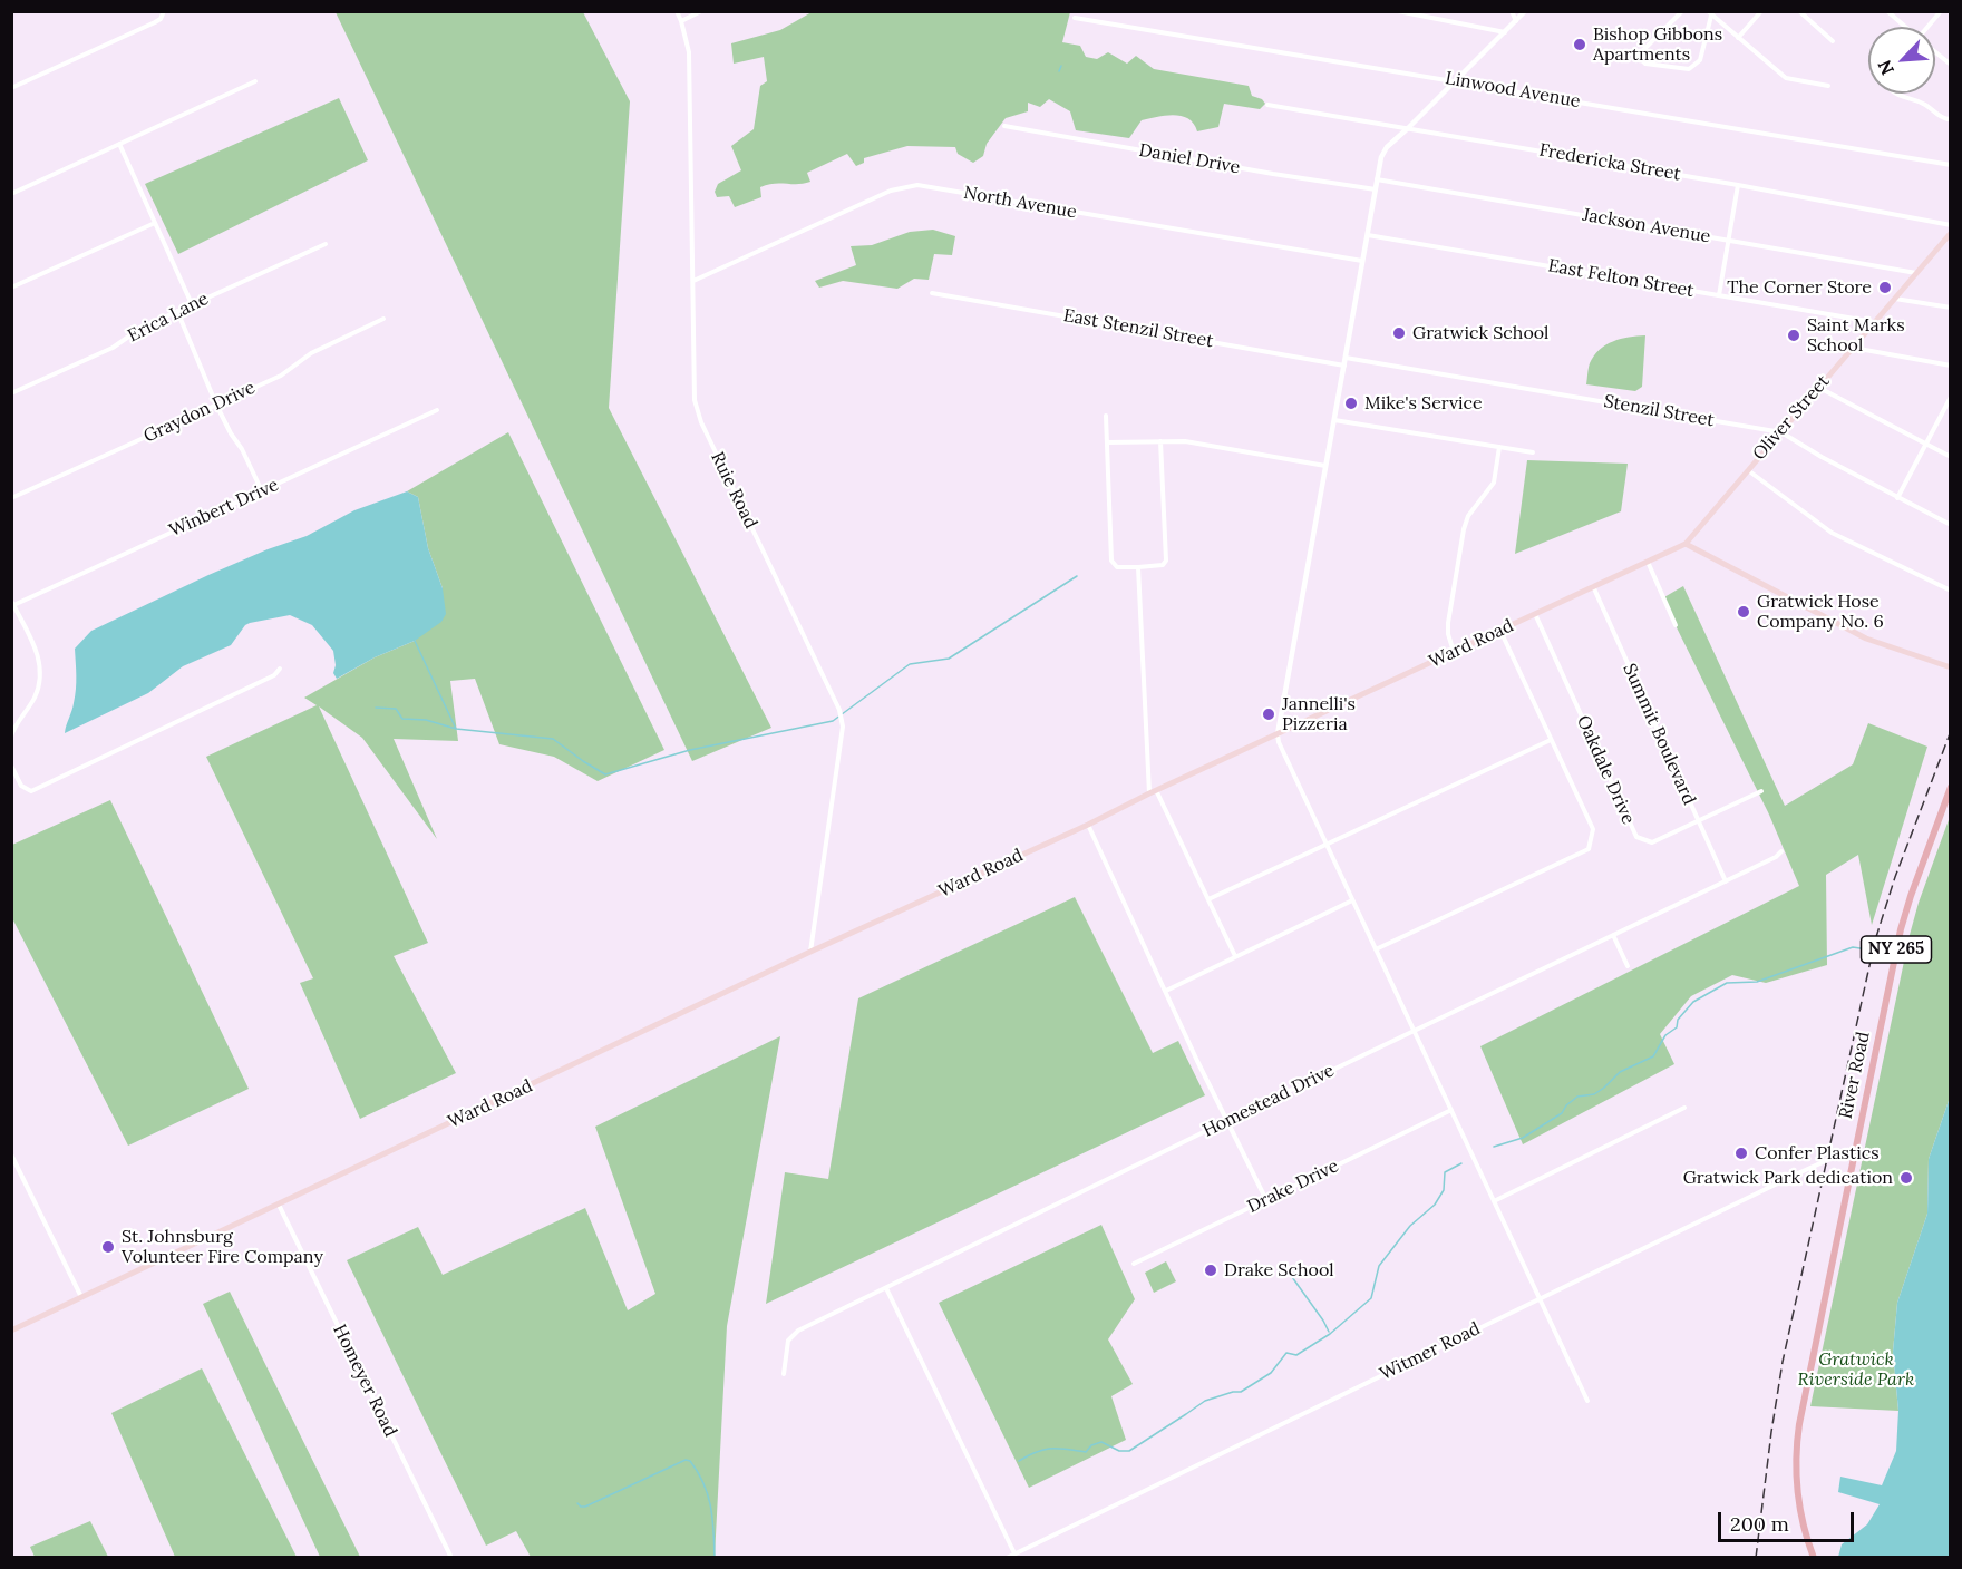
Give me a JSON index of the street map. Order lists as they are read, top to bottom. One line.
{"streets":{"main road":["Oliver Street","Ward Road","NY 265","River Road"],"street":["Linwood Avenue","Daniel Drive","Fredericka Street","North Avenue","Jackson Avenue","East Felton Street","Erica Lane","East Stenzil Street","Stenzil Street","Graydon Drive","Ruie Road","Winbert Drive","Summit Boulevard","Oakdale Drive","Homestead Drive","Drake Drive","Witmer Road","Homeyer Road"]},"crossings":[["North Avenue","Ruie Road"],["Jackson Avenue","Oliver Street"],["East Felton Street","Oliver Street"],["Stenzil Street","Oliver Street"],["Oliver Street","Ward Road"],["Ruie Road","Ward Road"],["Ward Road","Summit Boulevard"],["Ward Road","Oakdale Drive"],["Ward Road","Homeyer Road"],["Summit Boulevard","Oakdale Drive"],["Summit Boulevard","Homestead Drive"],["River Road","Witmer Road"]],"parks":["Gratwick Riverside Park"],"places":["Bishop Gibbons Apartments","The Corner Store","Gratwick School","Saint Marks School","Mike's Service","Gratwick Hose Company No. 6","Jannelli's Pizzeria","Confer Plastics","Gratwick Park dedication","St. Johnsburg Volunteer Fire Company","Drake School"],"scale_bar":"200 m","north":"bottom left"}
